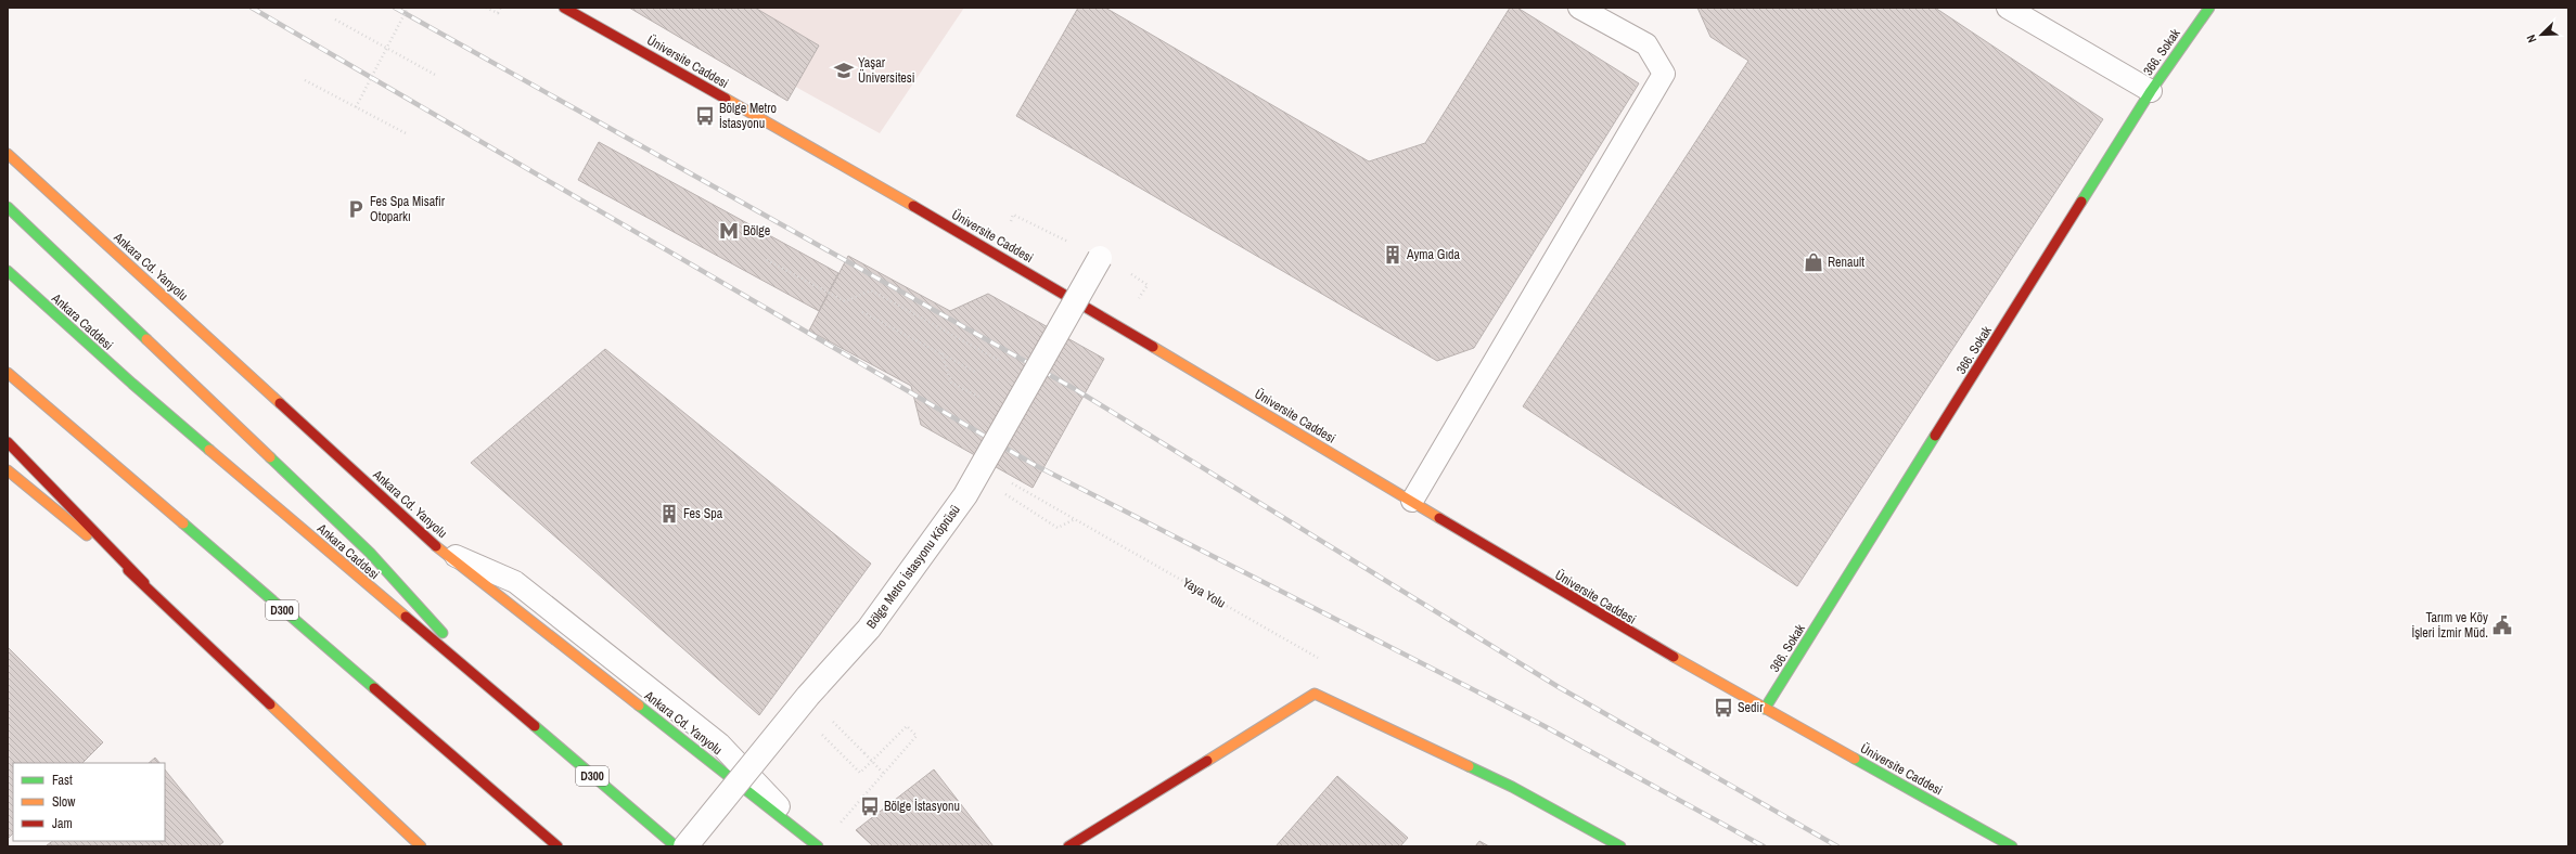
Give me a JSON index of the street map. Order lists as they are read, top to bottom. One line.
{"streets":{"main road":["366. Sokak","Üniversite Caddesi","Ankara Cd. Yanyolu","Ankara Caddesi","D300"],"street":["Bölge Metro İstasyonu Köprüsü"],"path":["Yaya Yolu"]},"crossings":[["366. Sokak","Üniversite Caddesi"]],"places":{"school or university":["Yaşar Üniversitesi"],"bus stop":["Bölge Metro İstasyonu","Sedir","Bölge İstasyonu"],"parking":["Fes Spa Misafir Otoparkı"],"metro station":["Bölge"],"building":["Ayma Gıda","Fes Spa"],"shop":["Renault"],"public building":["Tarım ve Köy İşleri İzmir Müd."]},"legend":["Fast","Slow","Jam"],"north":"bottom left"}
